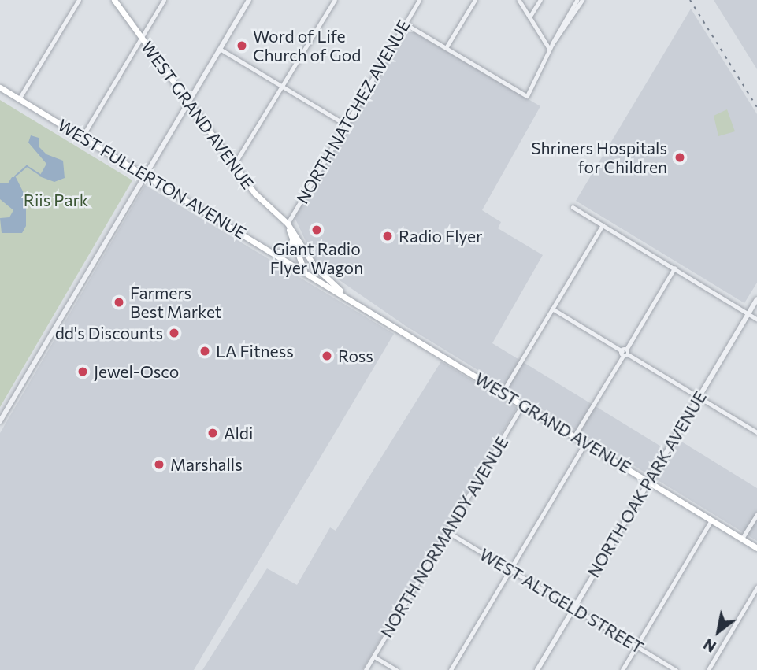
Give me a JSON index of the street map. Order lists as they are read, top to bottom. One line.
{"streets":{"main road":["WEST GRAND AVENUE","WEST FULLERTON AVENUE"],"street":["NORTH NATCHEZ AVENUE","NORTH OAK PARK AVENUE","NORTH NORMANDY AVENUE","WEST ALTGELD STREET"]},"crossings":[["NORTH NATCHEZ AVENUE","WEST GRAND AVENUE"],["WEST GRAND AVENUE","WEST FULLERTON AVENUE"],["WEST GRAND AVENUE","NORTH OAK PARK AVENUE"],["WEST GRAND AVENUE","NORTH NORMANDY AVENUE"],["NORTH OAK PARK AVENUE","WEST ALTGELD STREET"],["NORTH NORMANDY AVENUE","WEST ALTGELD STREET"]],"parks":["Riis Park"],"places":["Word of Life Church of God","Shriners Hospitals for Children","Giant Radio Flyer Wagon","Radio Flyer","Farmers Best Market","dd's Discounts","LA Fitness","Ross","Jewel-Osco","Aldi","Marshalls"],"north":"bottom left"}
